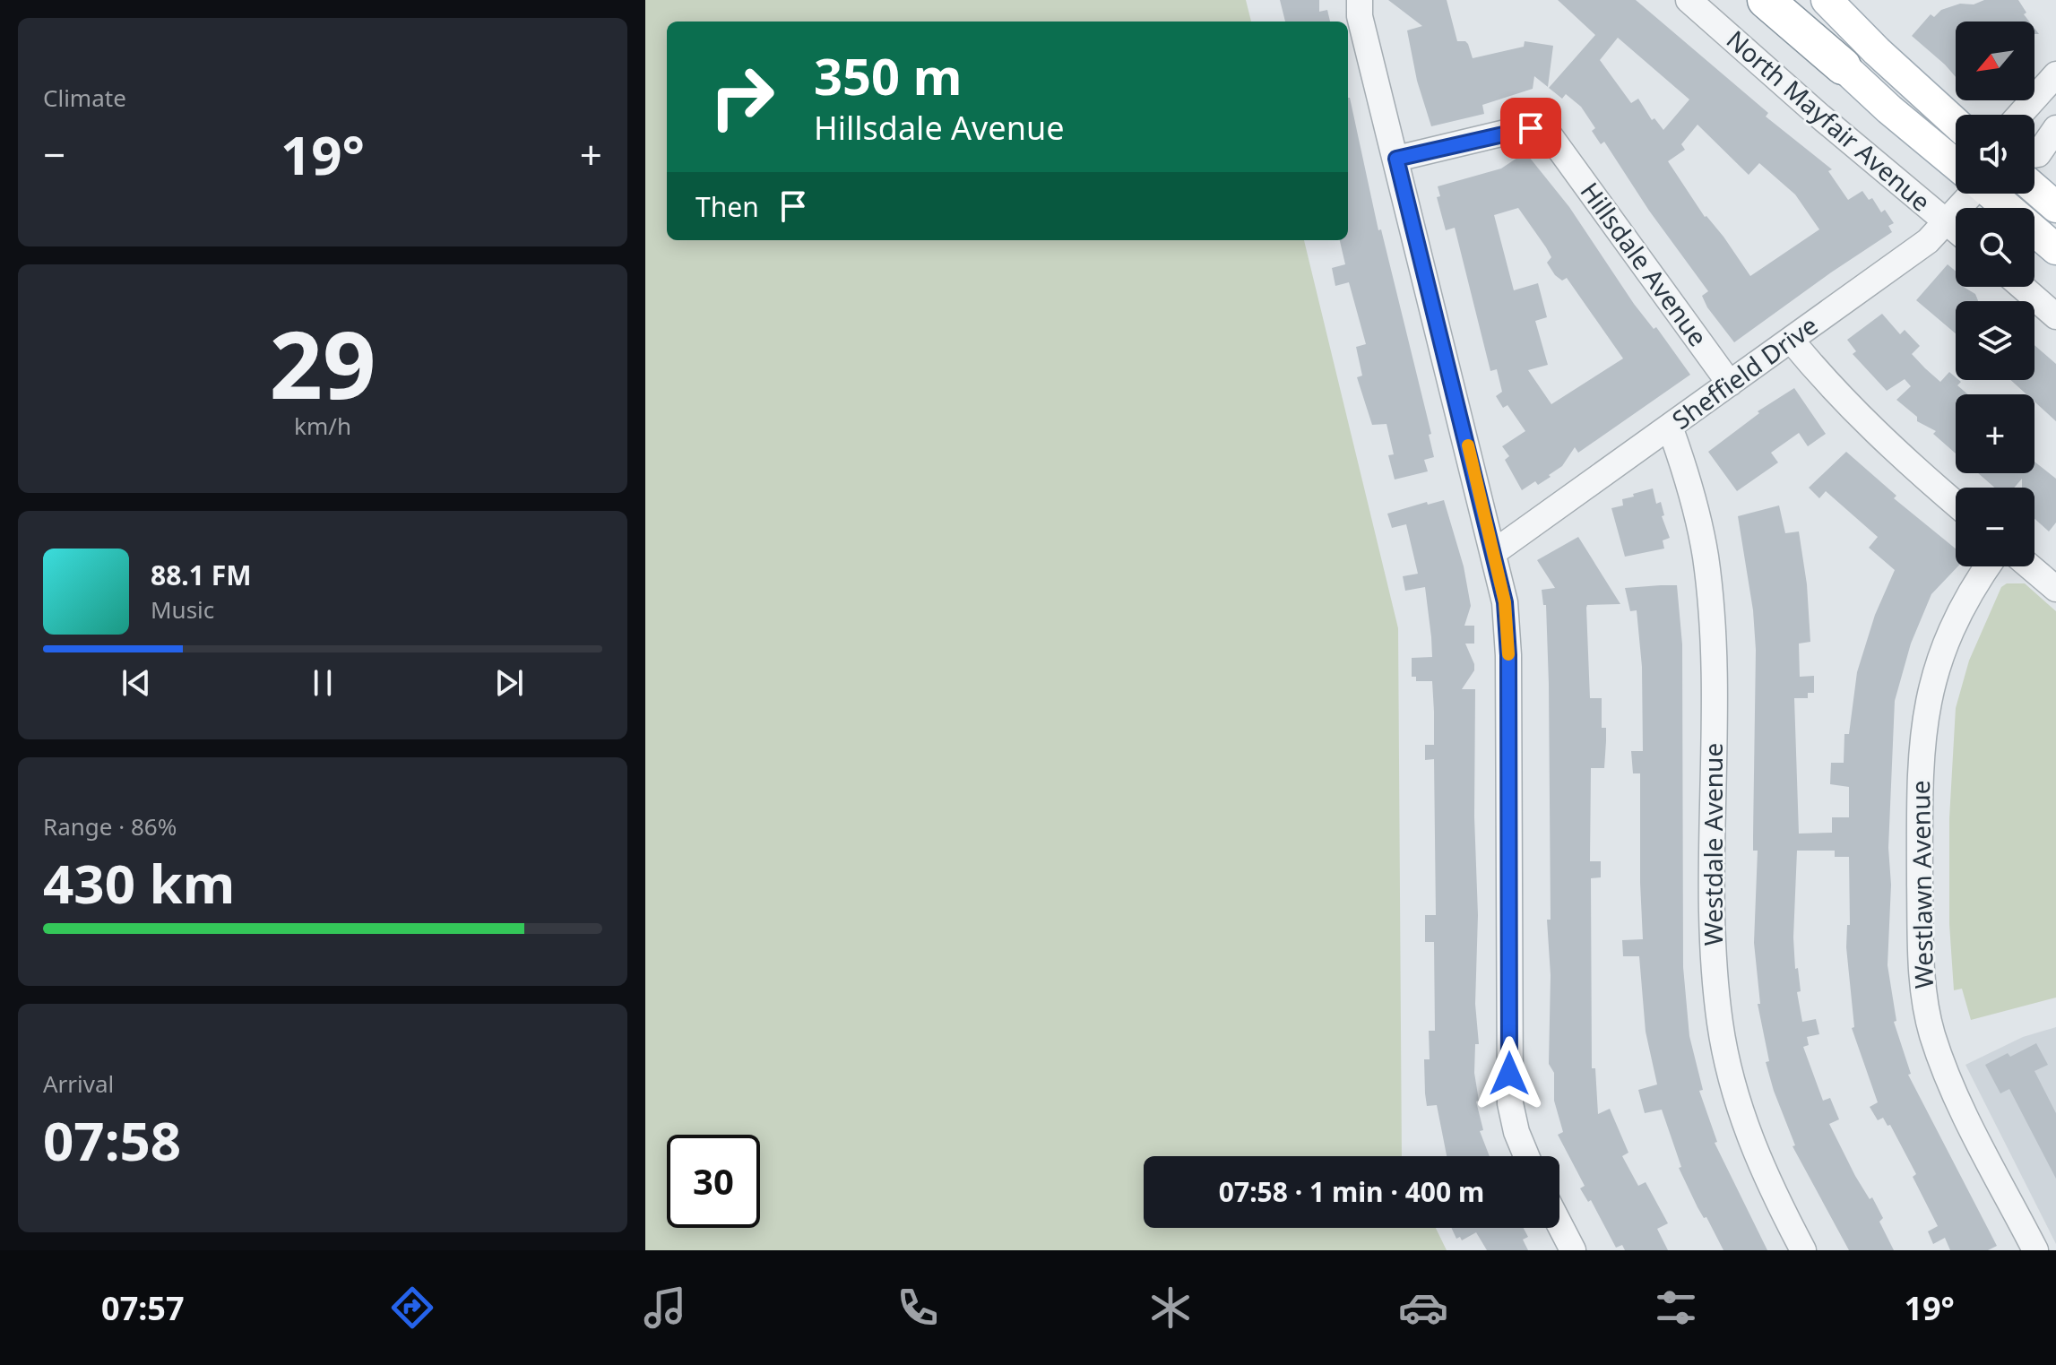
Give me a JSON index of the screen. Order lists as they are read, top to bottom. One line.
{"streets":{"street":["North Mayfair Avenue","Hillsdale Avenue","Sheffield Drive","Westdale Avenue","Westlawn Avenue"]},"crossings":[["North Mayfair Avenue","Sheffield Drive"],["Hillsdale Avenue","Sheffield Drive"],["Sheffield Drive","Westdale Avenue"]],"north":"bottom left","page":{"tile":["Climate",["29","km/h"],["Range · 86%","430 km"],["Arrival","07:58"]],"map_buttons":["+","−"],"turn":["350 m","Hillsdale Avenue"],"heat":["−","19°","+"],"then":"Then","song":["88.1 FM","Music"],"limit":"30","trip":"07:58 · 1 min · 400 m","tabs":["07:57","19°"]}}
